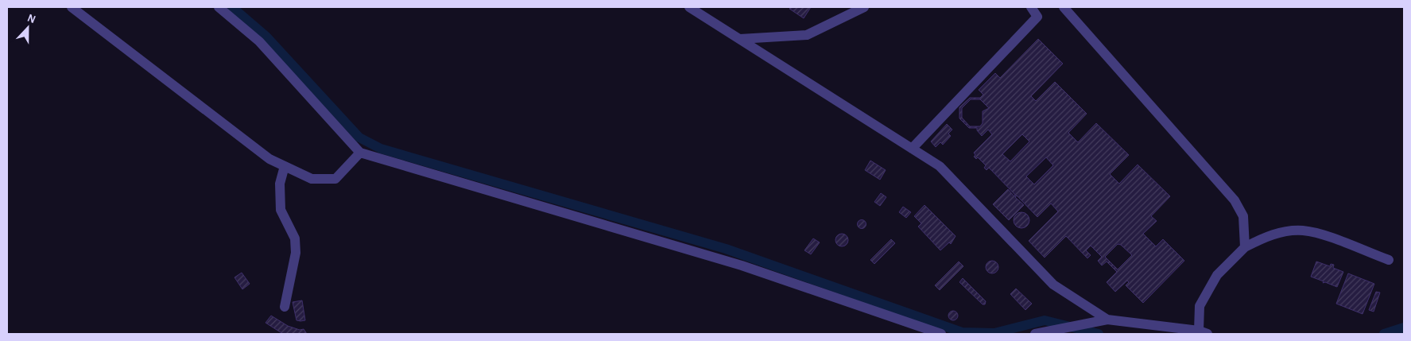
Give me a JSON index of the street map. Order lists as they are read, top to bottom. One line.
{"north":"top"}
